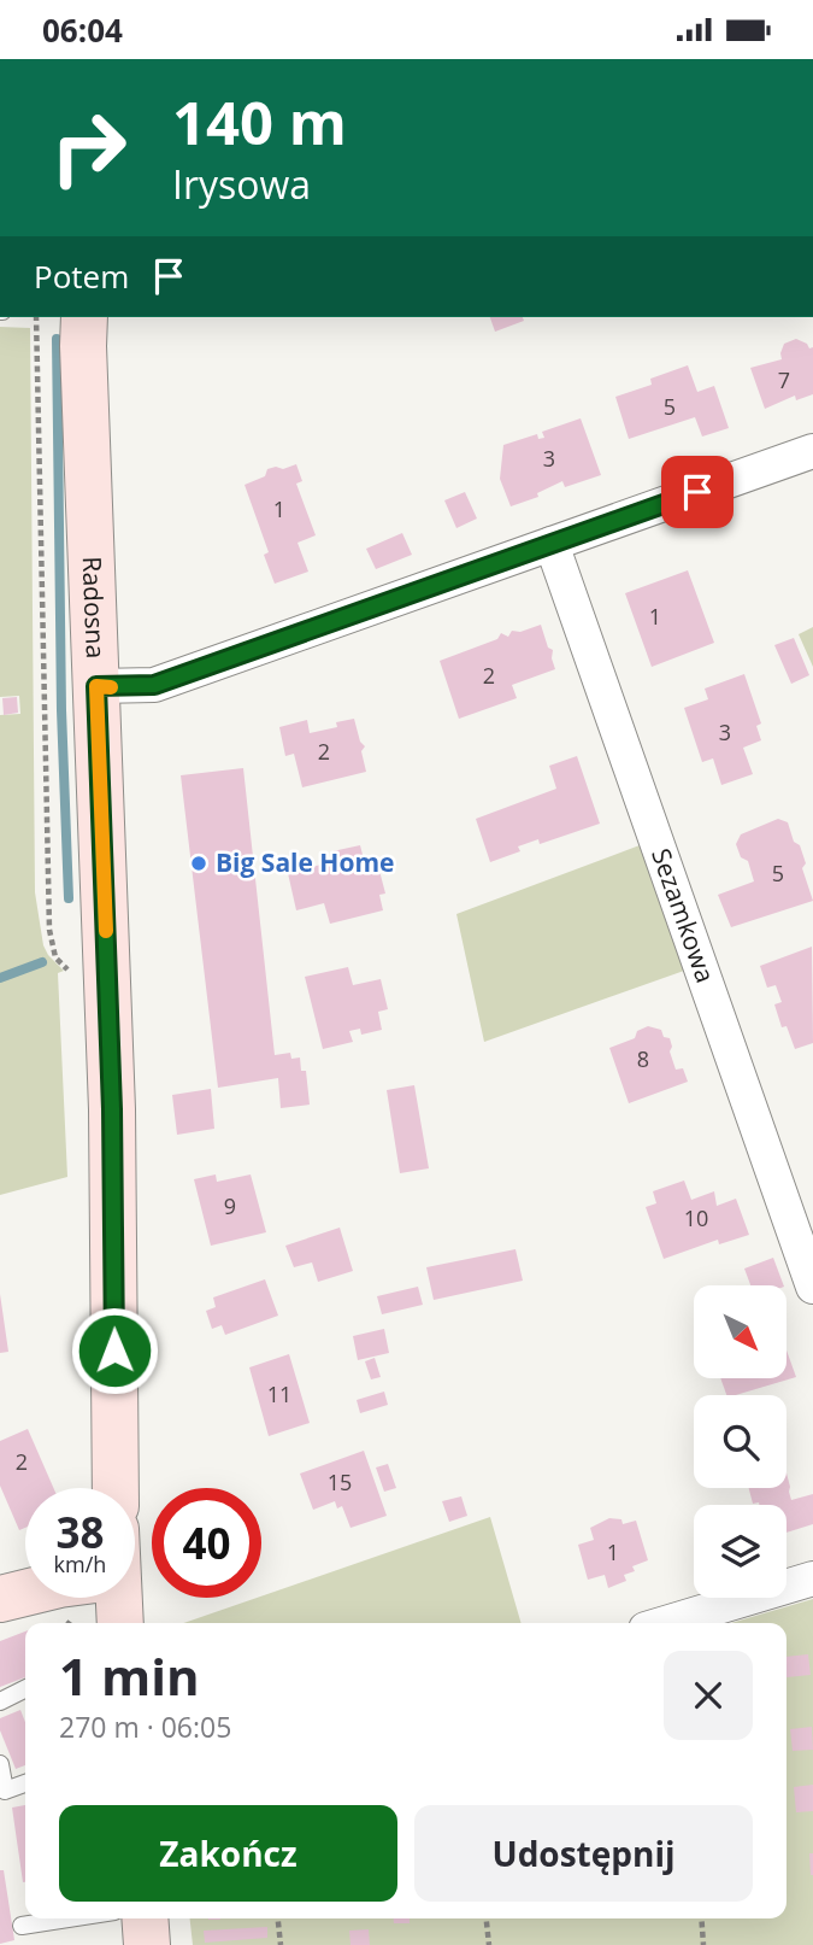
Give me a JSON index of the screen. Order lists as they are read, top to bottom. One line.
{"streets":{"street":["Radosna","Sezamkowa"]},"places":["Big Sale Home"],"house_numbers":["7","5","3","1","1","2","3","2","5","8","9","10","11","2","15","1"],"north":"bottom right","page":{"status":"06:04","turn":["140 m","Irysowa"],"then":"Potem","speed":"38 km/h","limit":"40","heading":["1 min","270 m · 06:05"],"buttons":["Zakończ","Udostępnij"]}}
